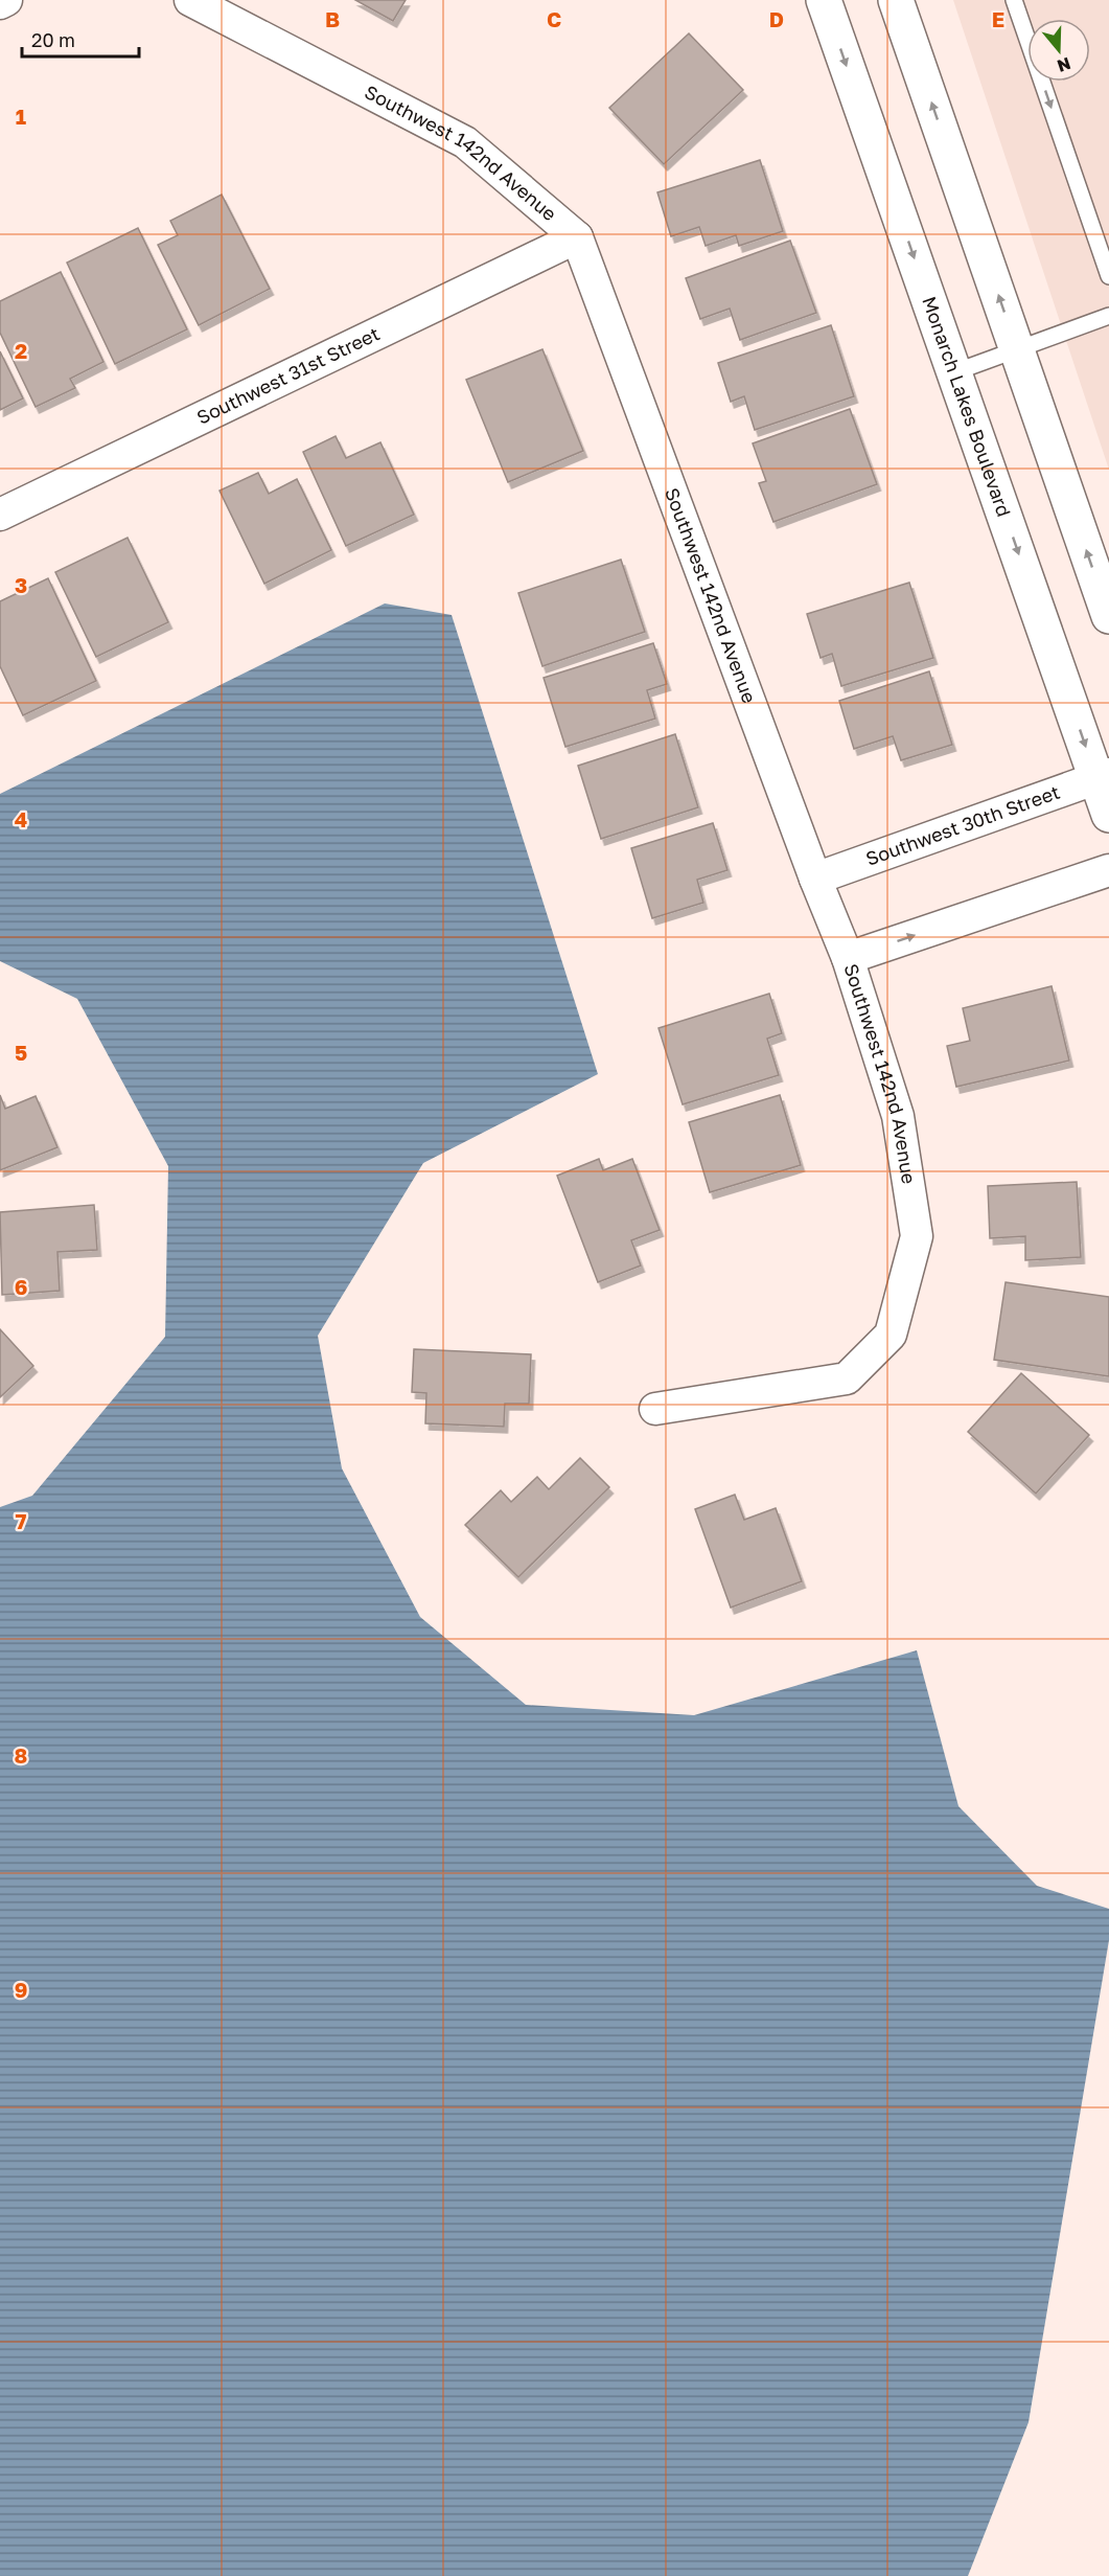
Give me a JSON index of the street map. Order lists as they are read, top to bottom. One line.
{"streets":{"street":["Southwest 142nd Avenue","Southwest 31st Street","Monarch Lakes Boulevard","Southwest 30th Street"]},"crossings":[["Southwest 142nd Avenue","Southwest 31st Street"],["Southwest 142nd Avenue","Southwest 30th Street"],["Monarch Lakes Boulevard","Southwest 30th Street"]],"scale_bar":"20 m","north":"bottom","grid":{"columns":["B","C","D","E"],"rows":["1","2","3","4","5","6","7","8","9"]}}
